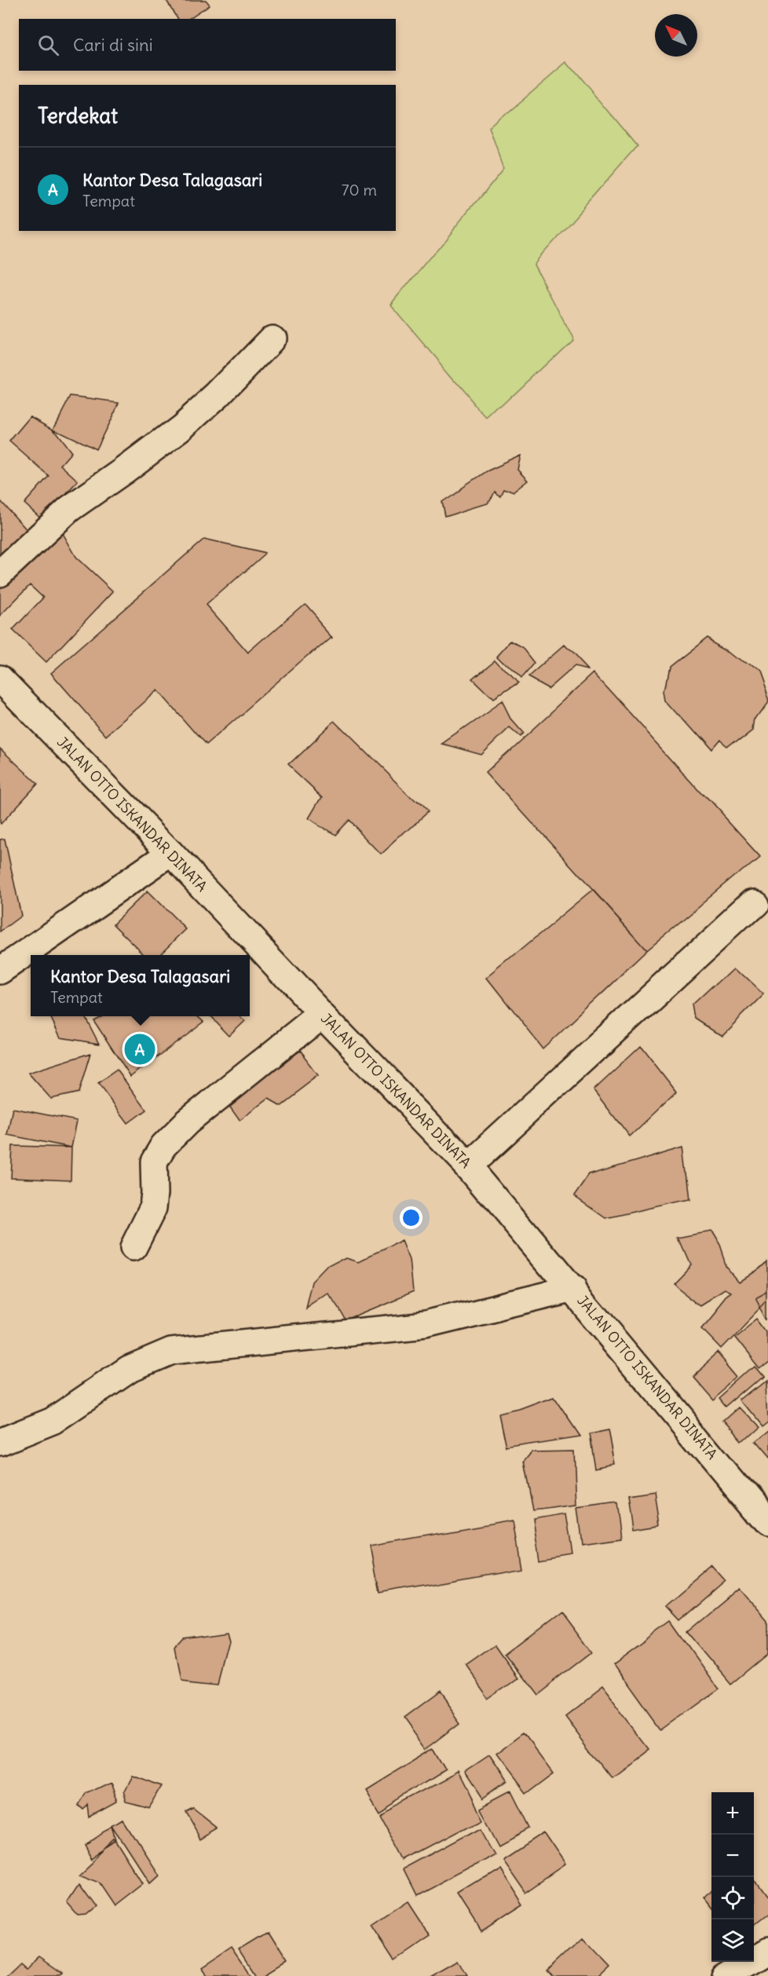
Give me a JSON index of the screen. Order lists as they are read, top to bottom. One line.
{"streets":{"street":["JALAN OTTO ISKANDAR DINATA"]},"north":"top left","page":{"search":"Cari di sini","heading":"Terdekat","list":[{"mark":"A","name":"Kantor Desa Talagasari","note":"Tempat","value":"70 m"}],"popup":["Kantor Desa Talagasari","Tempat"],"pins":"A","map_buttons":["+","−"]}}
